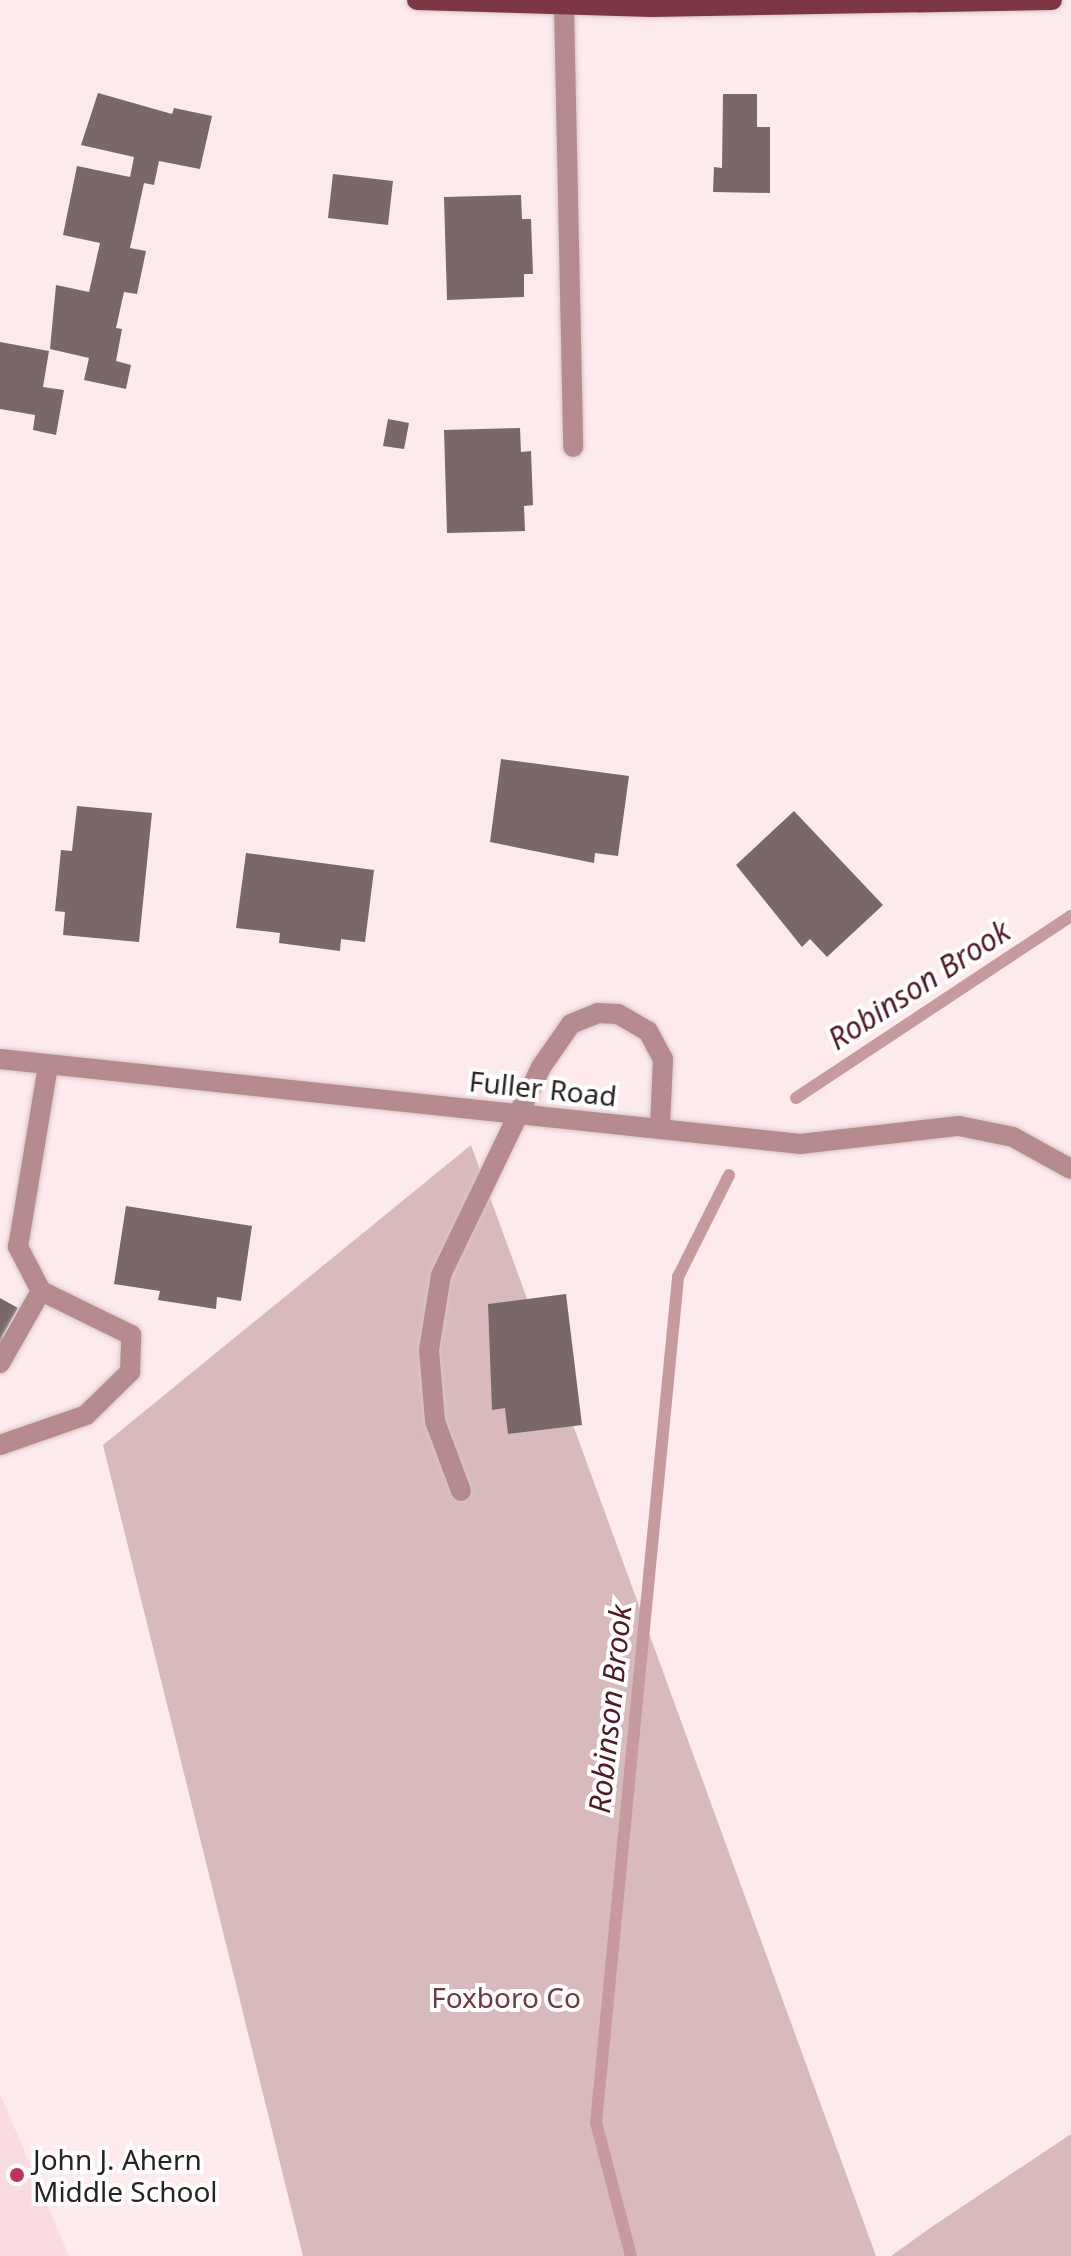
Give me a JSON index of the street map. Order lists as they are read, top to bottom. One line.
{"streets":{"street":["Fuller Road"]},"water":["Robinson Brook"],"parks":["Foxboro Co"],"places":["John J. Ahern Middle School"]}
